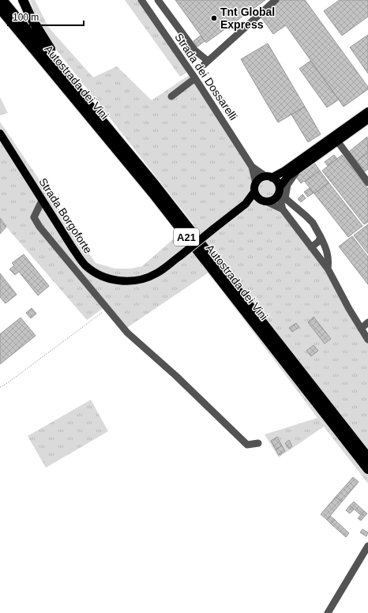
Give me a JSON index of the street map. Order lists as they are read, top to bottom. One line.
{"streets":{"highway":["Autostrada dei Vini","A21"],"main road":["Strada Borgoforte"],"street":["Strada dei Dossarelli"]},"places":["Tnt Global Express"],"scale_bar":"100 m"}
